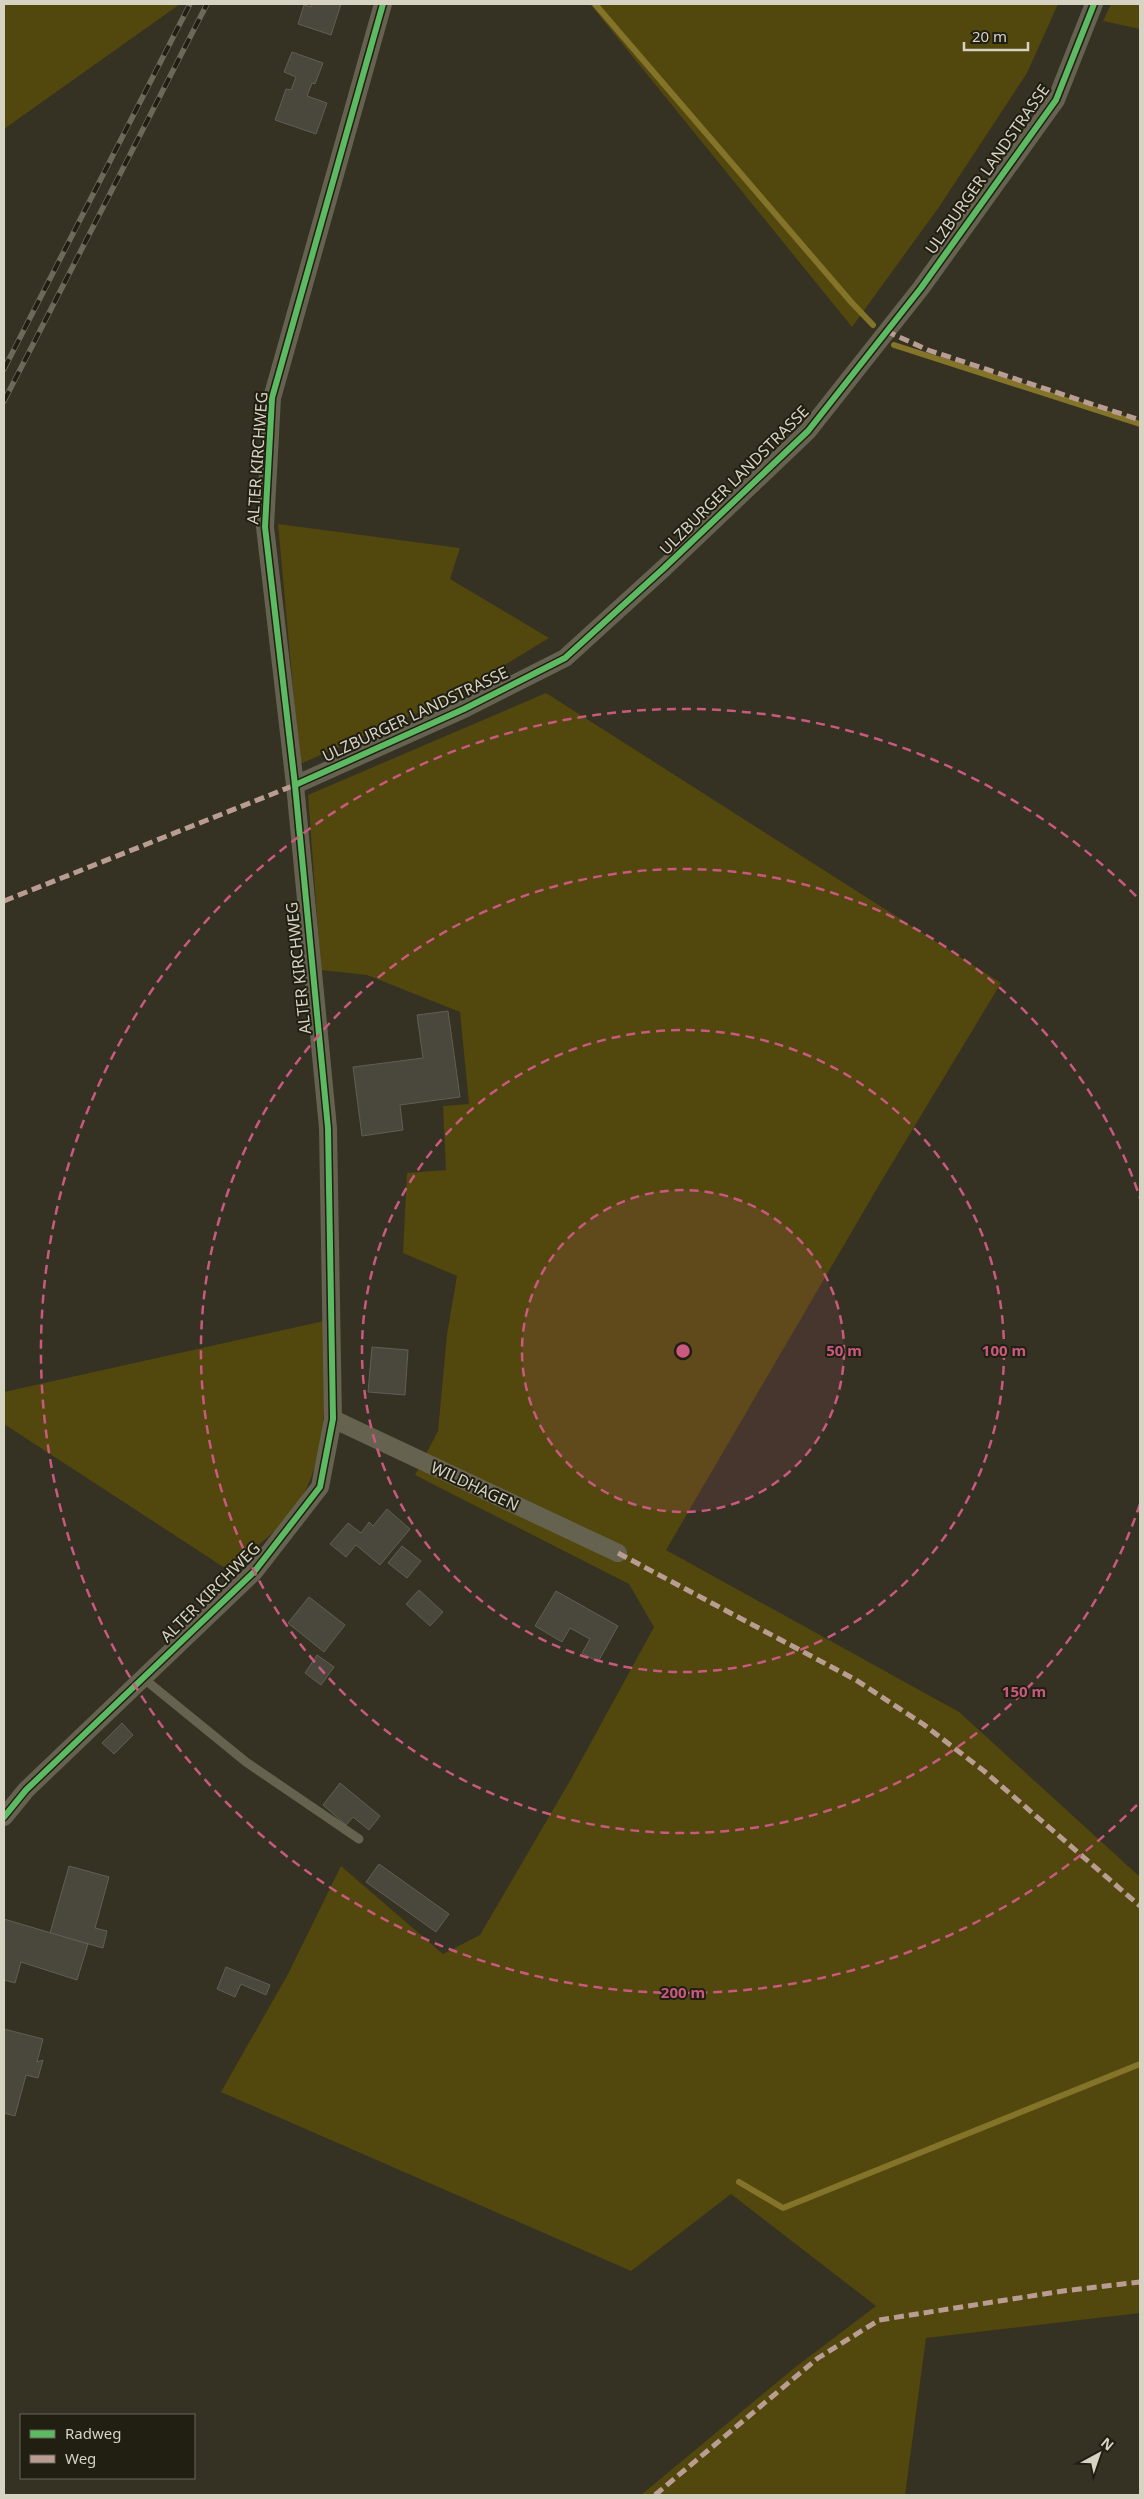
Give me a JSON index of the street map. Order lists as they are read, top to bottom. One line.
{"streets":{"street":["ULZBURGER LANDSTRASSE","ALTER KIRCHWEG","WILDHAGEN"]},"crossings":[["ULZBURGER LANDSTRASSE","ALTER KIRCHWEG"],["ALTER KIRCHWEG","WILDHAGEN"]],"legend":["Radweg","Weg"],"scale_bar":"20 m","north":"top right","rings":["50 m","100 m","150 m","200 m"]}
